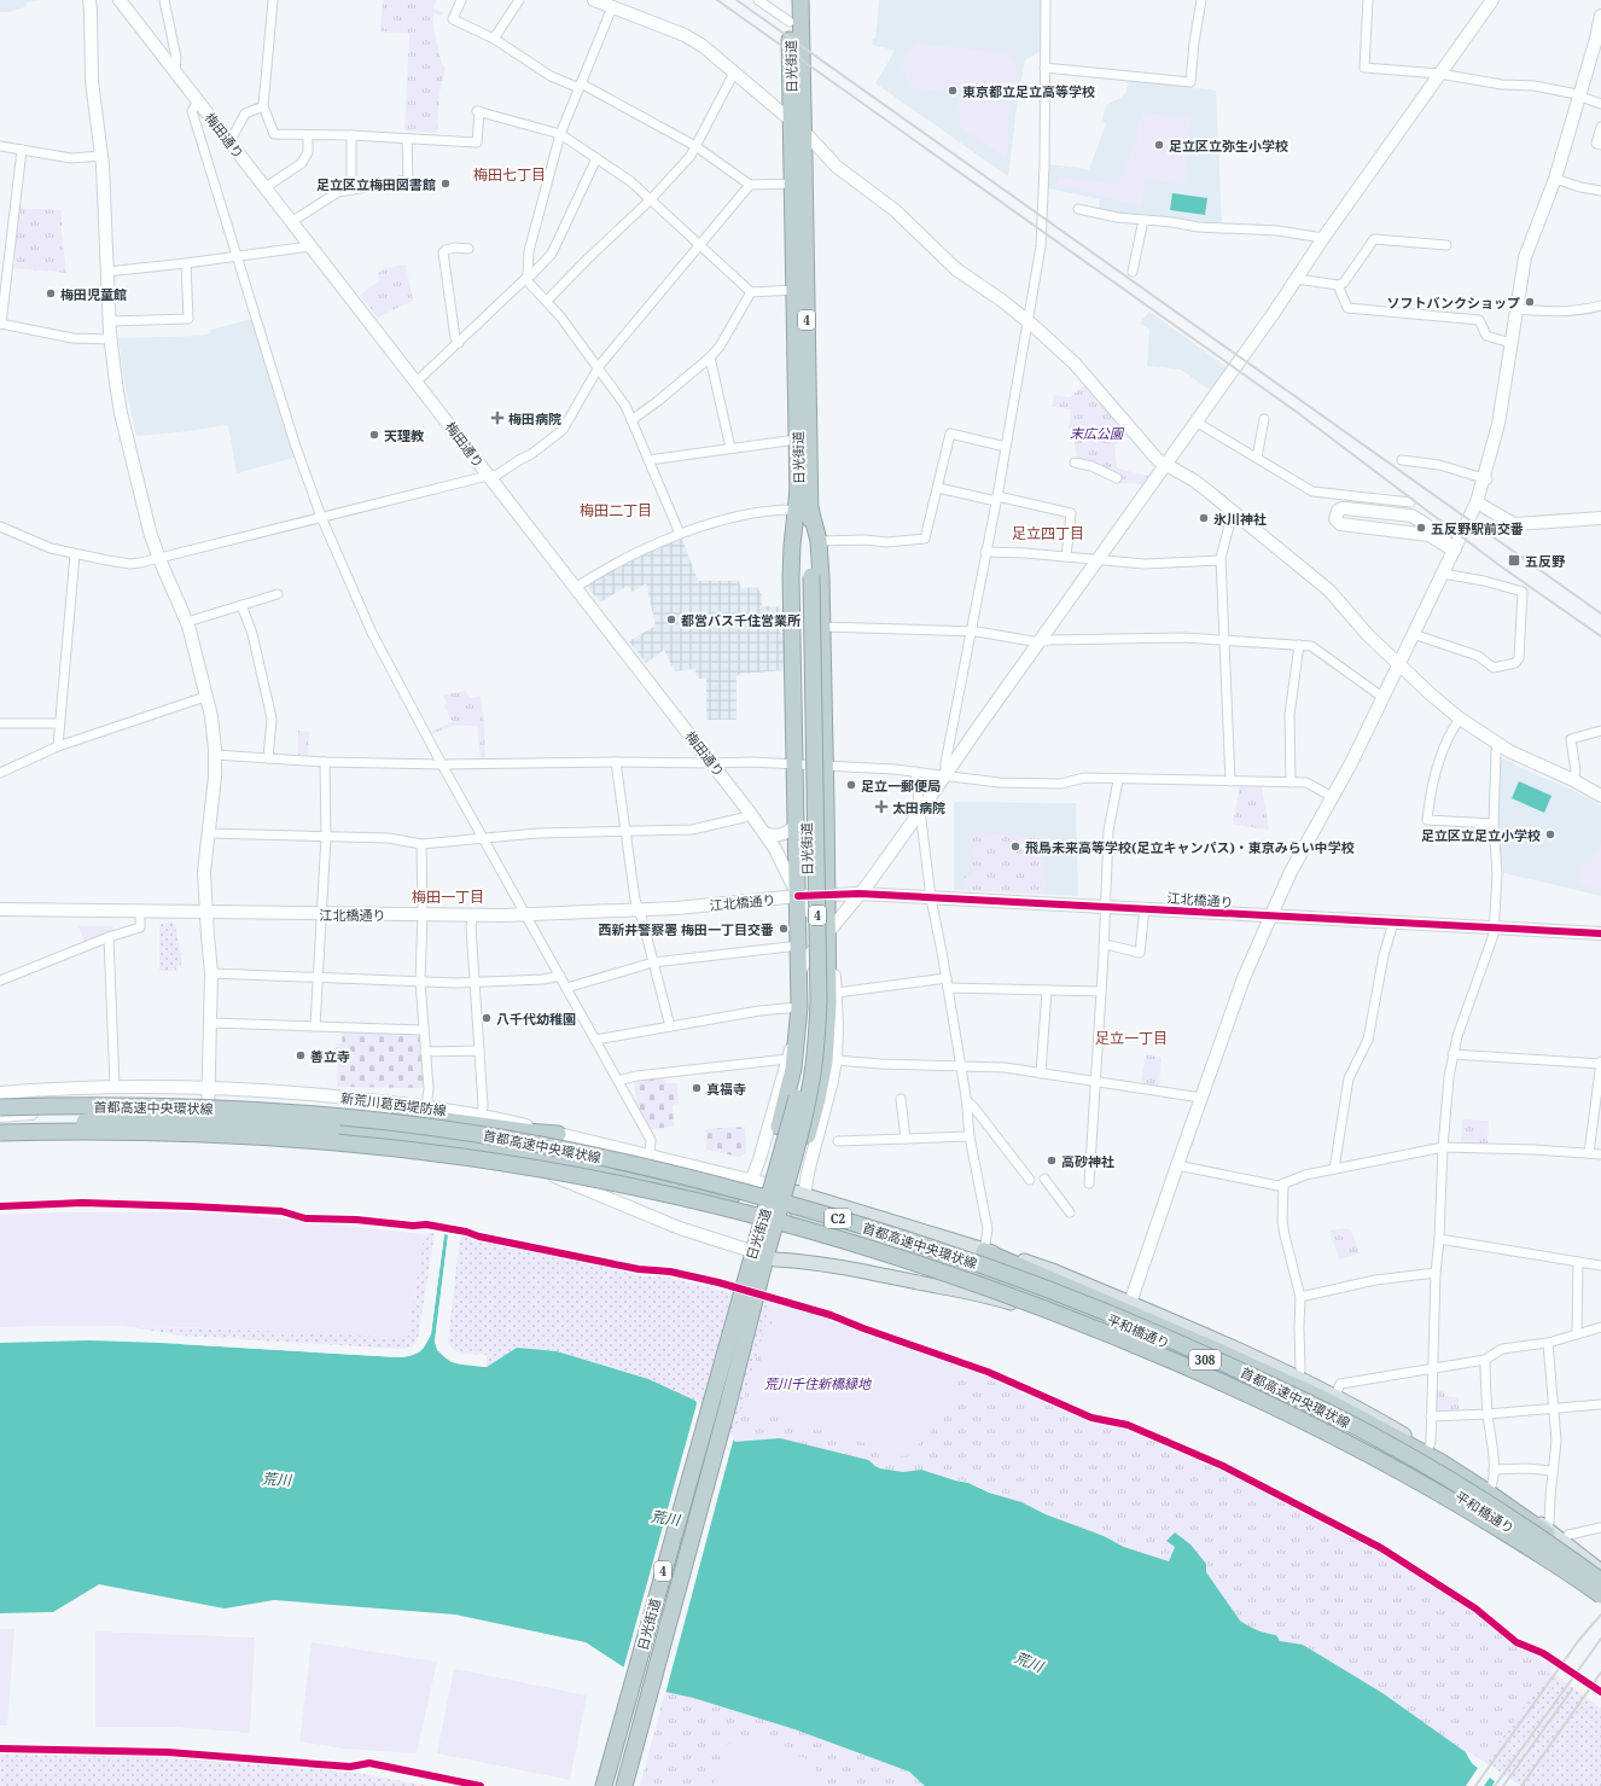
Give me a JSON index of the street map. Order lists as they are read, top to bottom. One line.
{"streets":{"highway":["日光街道","4","首都高速中央環状線","C2"],"main road":["平和橋通り","308"],"street":["梅田通り","江北橋通り","新荒川葛西堤防線"]},"crossings":[["日光街道","4"],["梅田通り","4"],["梅田通り","江北橋通り"],["梅田通り","平和橋通り"],["4","江北橋通り"],["新荒川葛西堤防線","平和橋通り"],["首都高速中央環状線","平和橋通り"]],"districts":["梅田七丁目","梅田二丁目","足立四丁目","梅田一丁目","足立一丁目"],"water":["荒川"],"parks":["末広公園","荒川千住新橋緑地"],"places":{"other":["東京都立足立高等学校","足立区立弥生小学校","足立区立梅田図書館","梅田児童館","ソフトバンクショップ","天理教","氷川神社","五反野駅前交番","都営バス千住営業所","足立一郵便局","足立区立足立小学校","飛鳥未来高等学校(足立キャンパス)・東京みらい中学校","西新井警察署 梅田一丁目交番","八千代幼稚園","善立寺","真福寺","高砂神社"],"health":["梅田病院","太田病院"],"transit":["五反野"]}}
